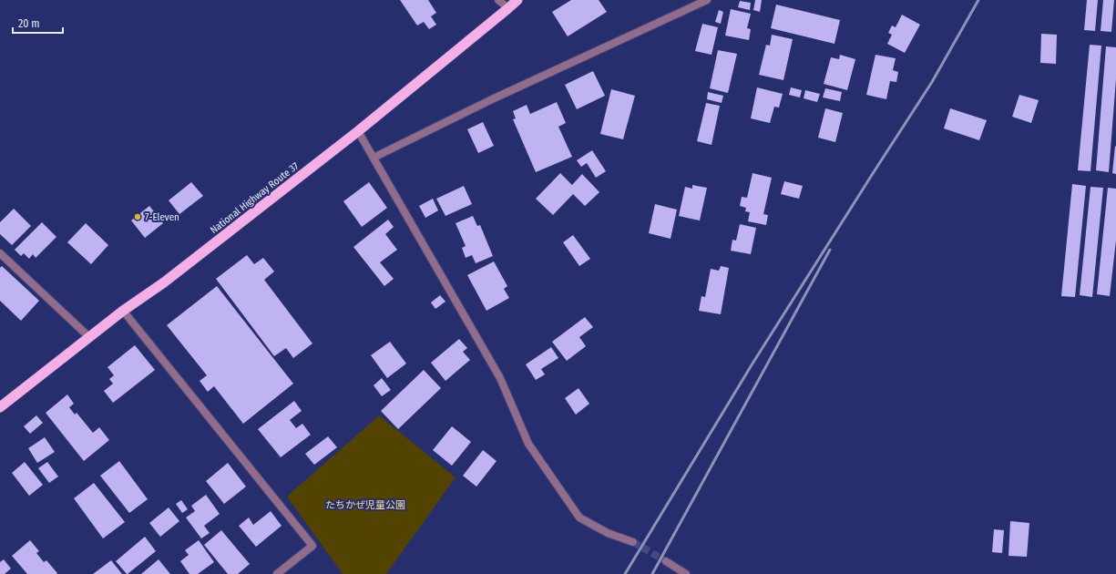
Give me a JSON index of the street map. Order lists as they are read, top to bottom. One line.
{"streets":{"highway":["National Highway Route 37"]},"parks":["たちかぜ児童公園"],"places":["7-Eleven"],"scale_bar":"20 m"}
